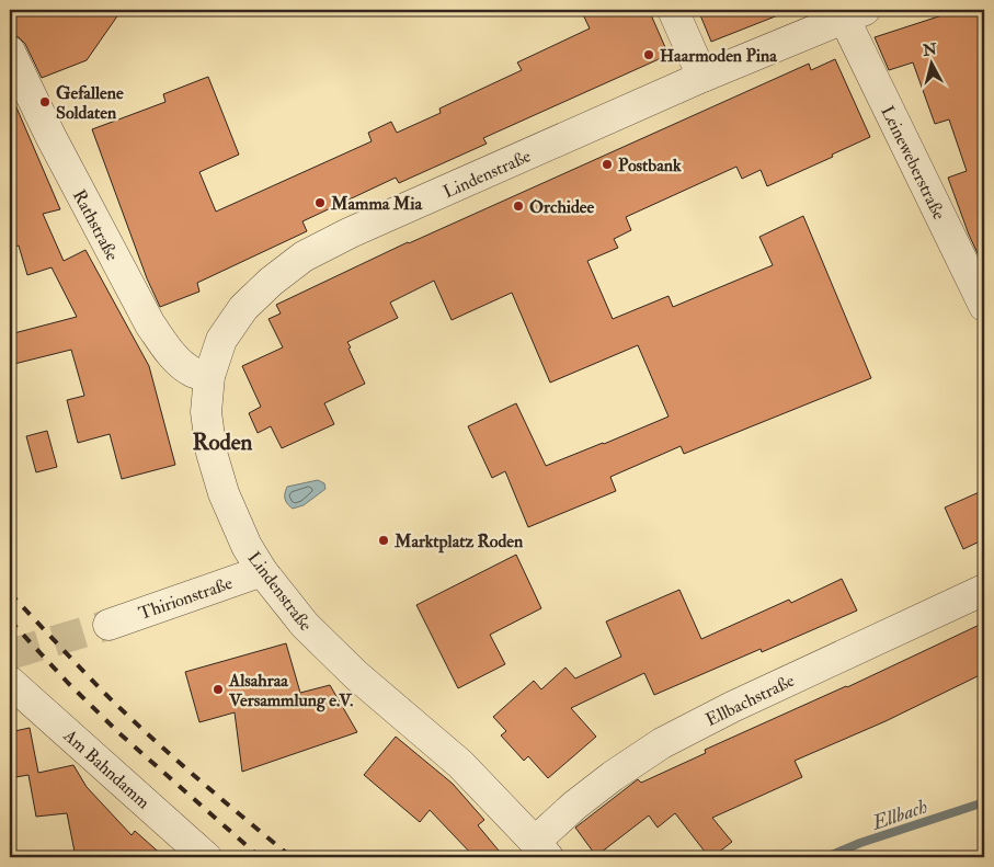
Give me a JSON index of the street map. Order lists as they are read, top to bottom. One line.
{"streets":{"street":["Leineweberstraße","Lindenstraße","Rathstraße","Thirionstraße","Ellbachstraße","Am Bahndamm"]},"crossings":[["Leineweberstraße","Lindenstraße"],["Lindenstraße","Rathstraße"],["Lindenstraße","Thirionstraße"],["Lindenstraße","Ellbachstraße"]],"districts":["Roden"],"water":["Ellbach"],"places":["Haarmoden Pina","Gefallene Soldaten","Postbank","Mamma Mia","Orchidee","Marktplatz Roden","Alsahraa Versammlung e.V."],"north":"top"}
